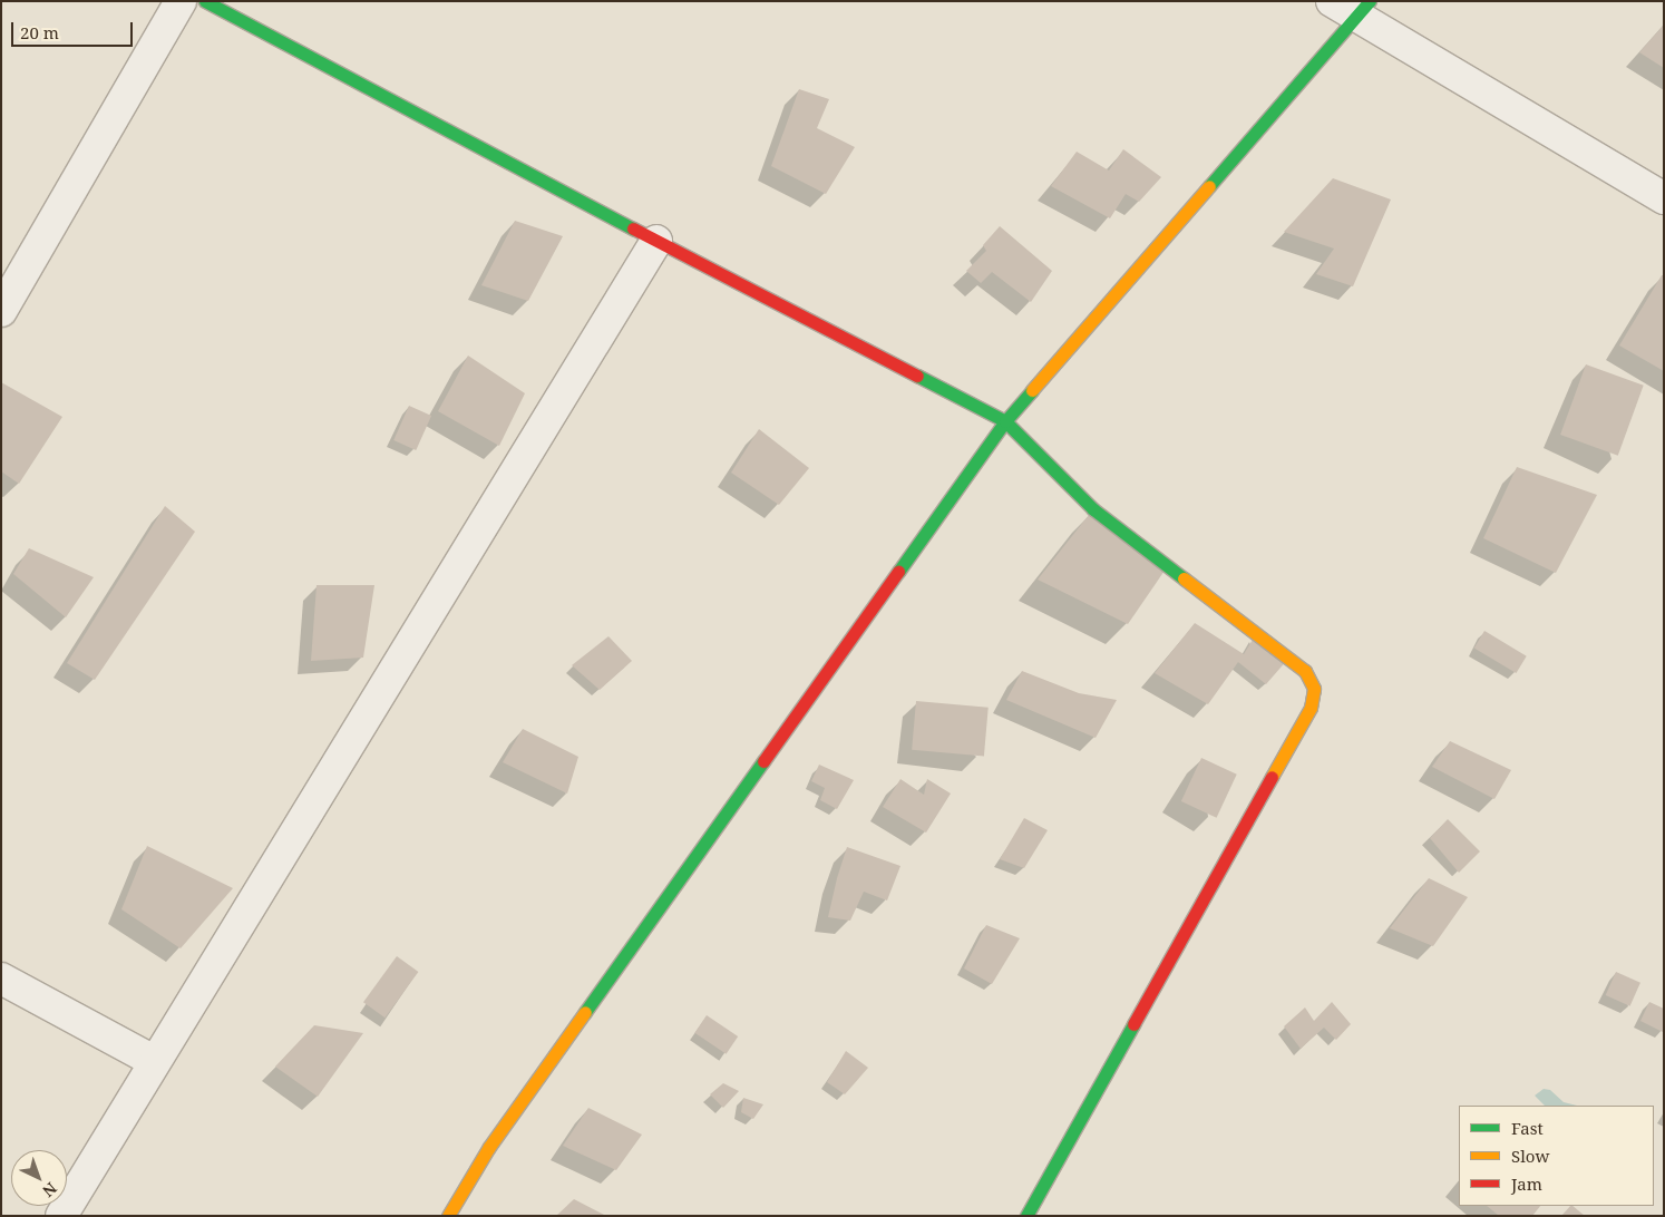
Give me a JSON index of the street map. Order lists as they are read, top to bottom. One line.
{"legend":["Fast","Slow","Jam"],"scale_bar":"20 m","north":"bottom right"}
